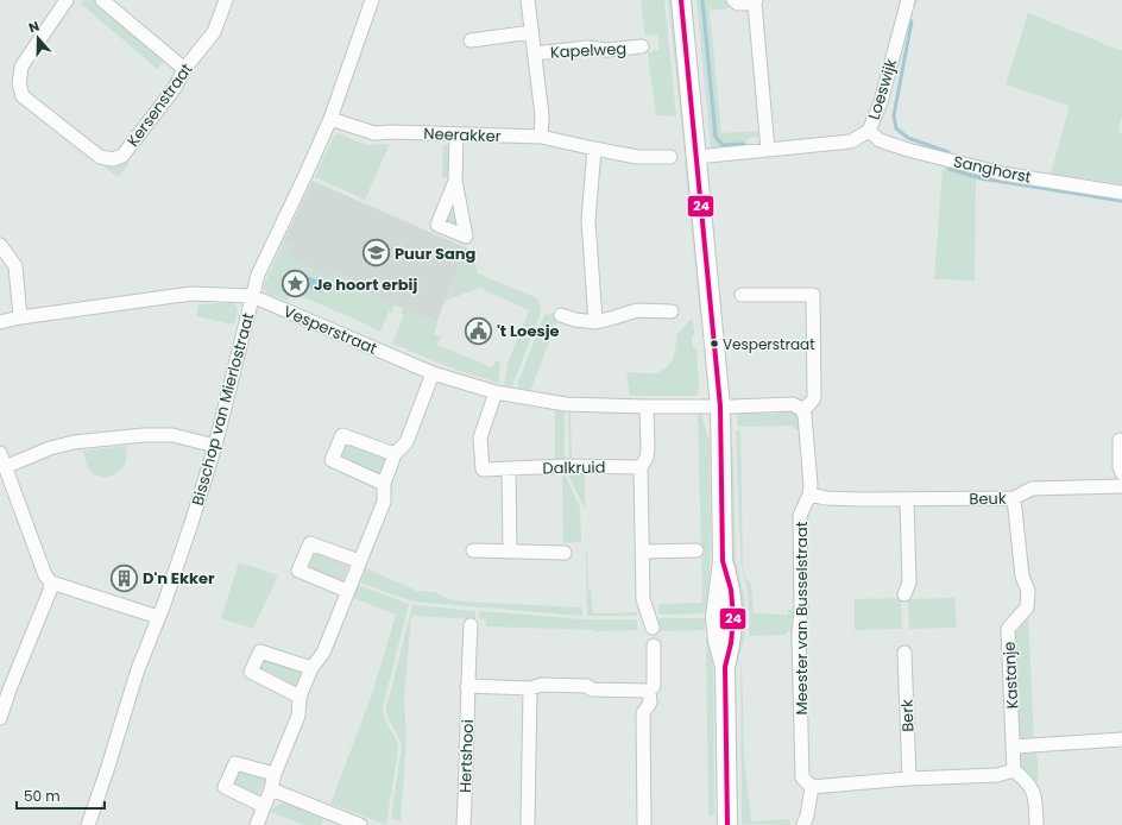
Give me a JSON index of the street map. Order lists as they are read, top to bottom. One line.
{"streets":{"street":["Kapelweg","Loeswijk","Kersenstraat","Neerakker","Sanghorst","Vesperstraat","Bisschop van Mierlostraat","Dalkruid","Beuk","Meester van Busselstraat","Kastanje","Berk","Hertshooi"]},"crossings":[["Kapelweg","Neerakker"],["Loeswijk","Sanghorst"],["Neerakker","Bisschop van Mierlostraat"],["Vesperstraat","Bisschop van Mierlostraat"],["Vesperstraat","Dalkruid"],["Beuk","Meester van Busselstraat"],["Beuk","Kastanje"]],"places":{"school or university":["Puur Sang"],"place":["Je hoort erbij"],"public building":["'t Loesje"],"other":["Vesperstraat"],"building":["D'n Ekker"]},"lines":["transit line 24"],"scale_bar":"50 m","north":"top"}
